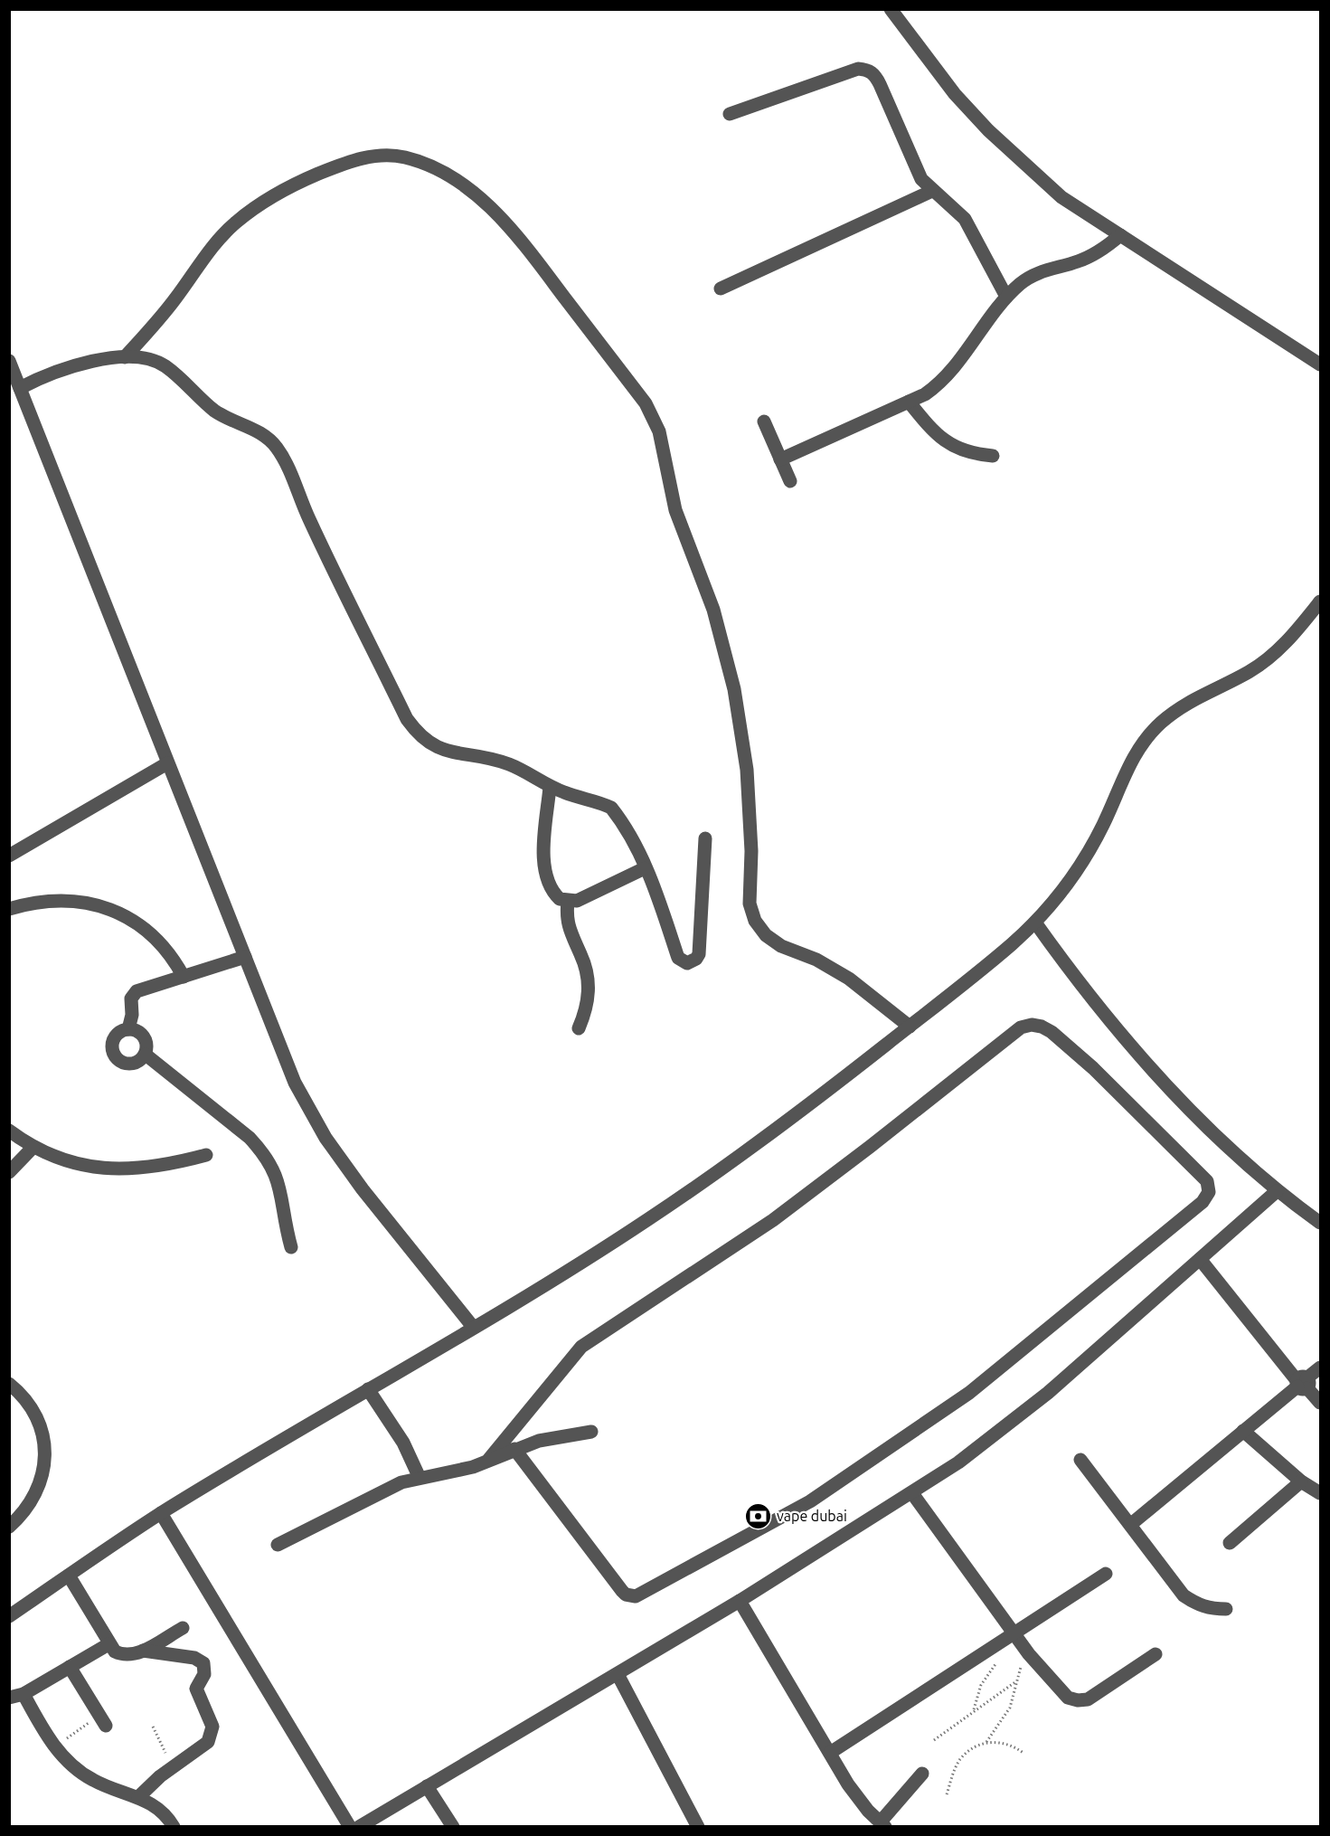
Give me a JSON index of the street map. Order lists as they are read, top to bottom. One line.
{"places":{"bank":["vape dubai"]}}
